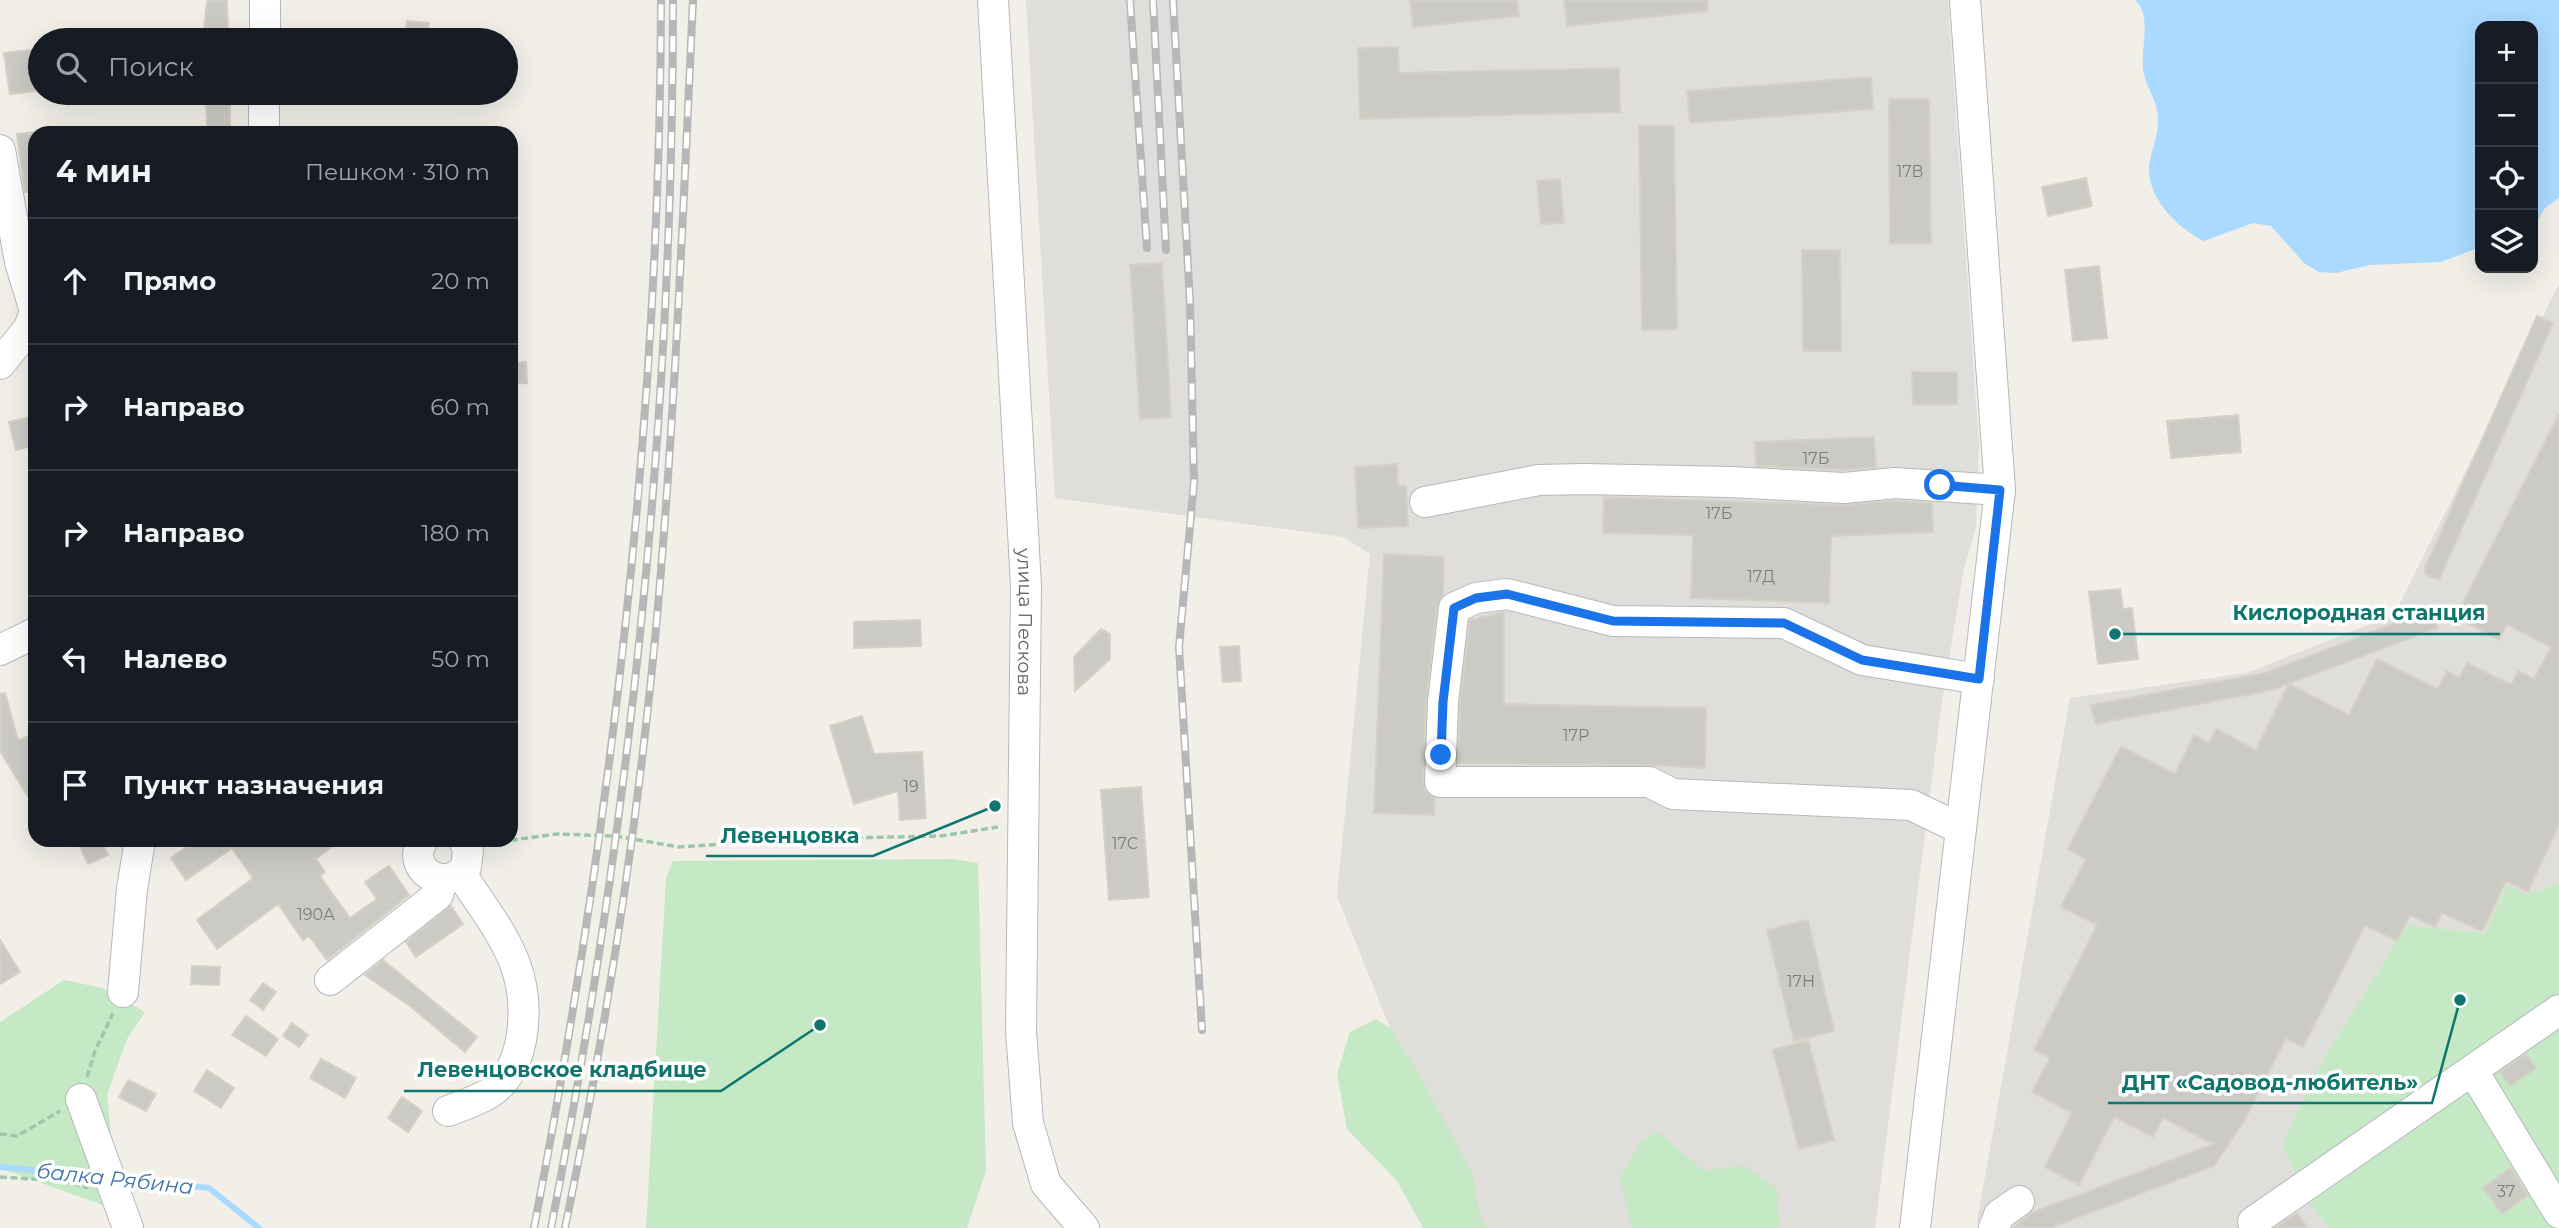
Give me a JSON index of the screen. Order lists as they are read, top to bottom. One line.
{"streets":{"street":["улица Пескова"]},"water":["балка Рябина"],"places":["Кислородная станция","Левенцовка","ДНТ «Садовод-любитель»","Левенцовское кладбище"],"house_numbers":["17В","17Б","17Б","17Д","17Р","19","17С","190А","17Н","37"],"page":{"map_buttons":["+","−"],"search":"Поиск","heading":["4 мин","Пешком · 310 m"],"list":[["Прямо","20 m"],["Направо","60 m"],["Направо","180 m"],["Налево","50 m"],"Пункт назначения"]}}
